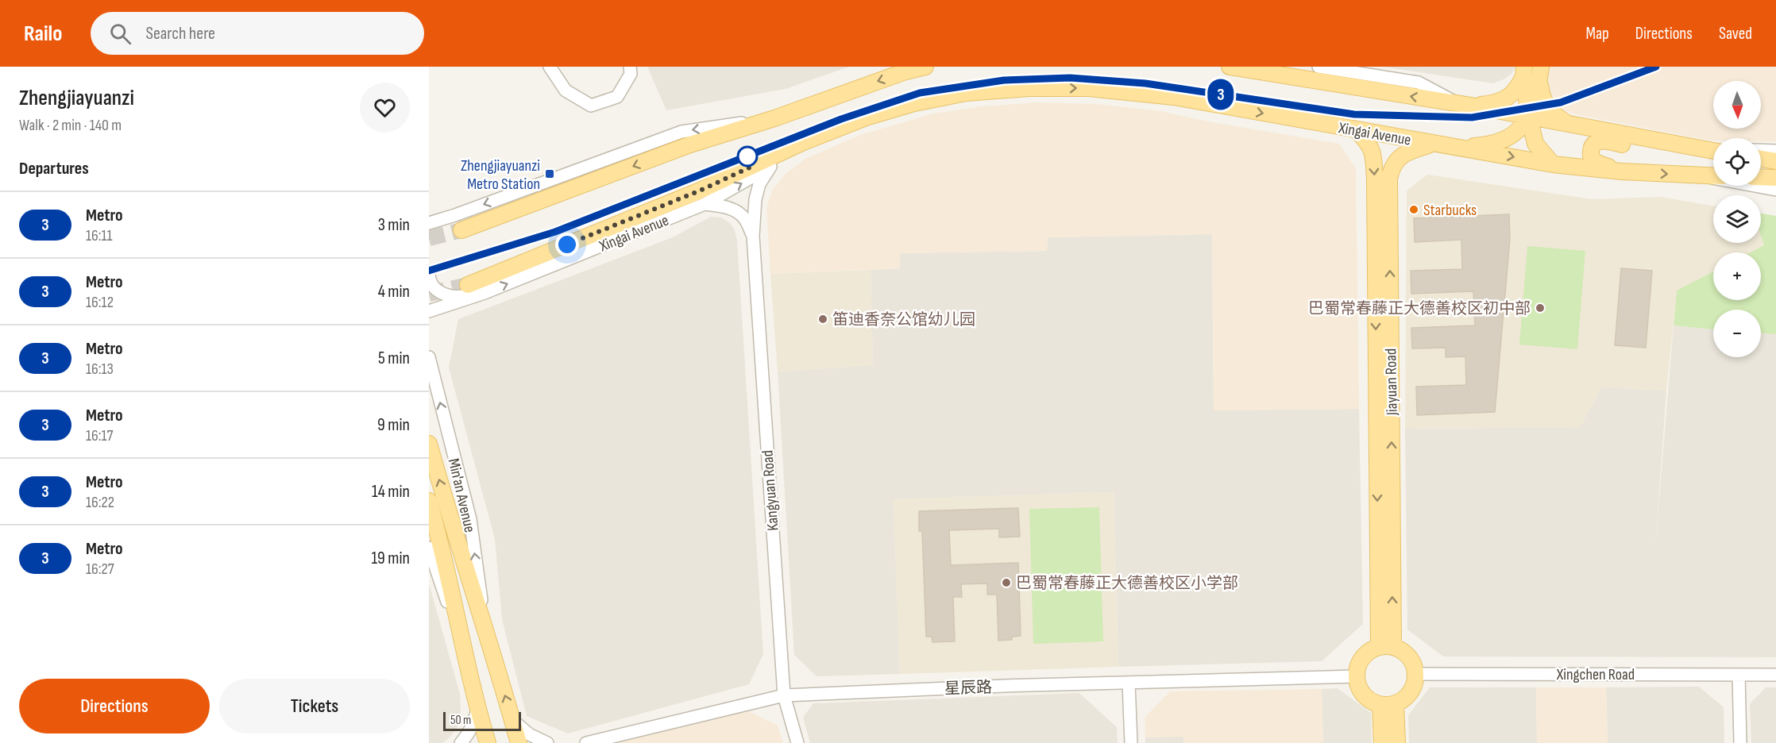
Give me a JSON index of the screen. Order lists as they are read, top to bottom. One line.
{"streets":{"main road":["Xingai Avenue","Jiayuan Road","Min'an Avenue"],"street":["Kangyuan Road","Xingchen Road","星辰路"]},"crossings":[["Xingai Avenue","Jiayuan Road"],["Xingai Avenue","Kangyuan Road"],["Jiayuan Road","Xingchen Road"],["Jiayuan Road","星辰路"],["Kangyuan Road","星辰路"],["Xingchen Road","星辰路"]],"one_way":["Min'an Avenue"],"places":{"transit":["Zhengjiayuanzi Metro Station"],"other":["Starbucks","巴蜀常春藤正大德善校区初中部","笛迪香奈公馆幼儿园","巴蜀常春藤正大德善校区小学部"]},"lines":["metro line 3"],"scale_bar":"50 m","north":"bottom","page":{"header":"Railo","search":"Search here","nav":["Map","Directions","Saved"],"heading":[["Zhengjiayuanzi","Walk · 2 min · 140 m"],"Departures"],"on_map":"3","map_buttons":["+","−"],"list":[{"mark":"3","name":"Metro","note":"16:11","value":"3 min"},{"mark":"3","name":"Metro","note":"16:12","value":"4 min"},{"mark":"3","name":"Metro","note":"16:13","value":"5 min"},{"mark":"3","name":"Metro","note":"16:17","value":"9 min"},{"mark":"3","name":"Metro","note":"16:22","value":"14 min"},{"mark":"3","name":"Metro","note":"16:27","value":"19 min"}],"buttons":["Directions","Tickets"],"scale":"50 m"}}
